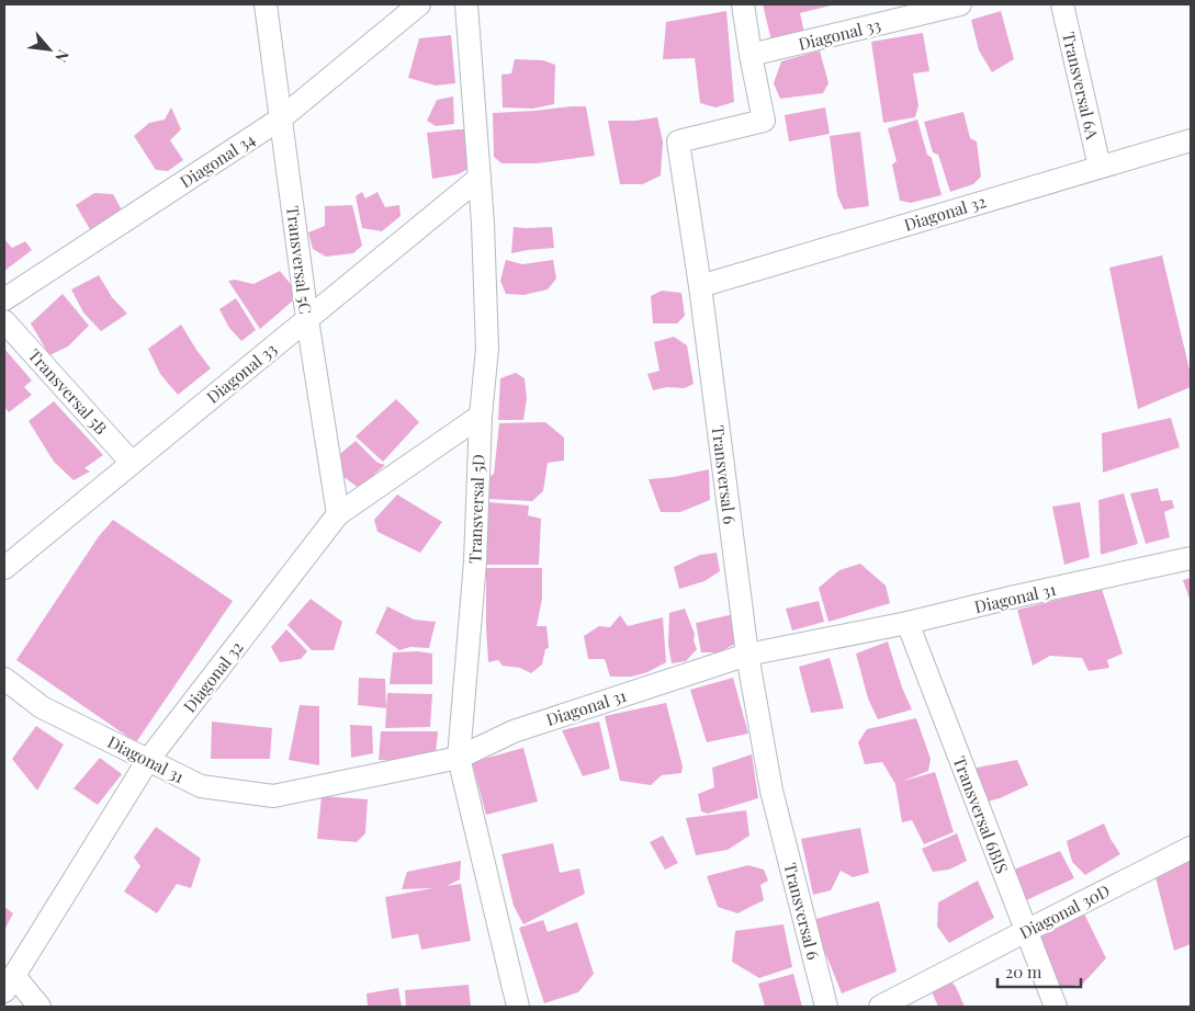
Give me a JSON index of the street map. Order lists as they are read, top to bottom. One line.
{"streets":{"street":["Diagonal 33","Transversal 6A","Diagonal 34","Diagonal 32","Transversal 5C","Transversal 5B","Transversal 6","Transversal 5D","Diagonal 31","Transversal 6BIS","Diagonal 30D"]},"crossings":[["Diagonal 33","Transversal 5C"],["Diagonal 33","Transversal 5B"],["Diagonal 33","Transversal 6"],["Diagonal 33","Transversal 5D"],["Transversal 6A","Diagonal 32"],["Diagonal 34","Transversal 5C"],["Diagonal 32","Transversal 5C"],["Diagonal 32","Transversal 6"],["Diagonal 32","Transversal 5D"],["Diagonal 32","Diagonal 31"],["Transversal 6","Diagonal 31"],["Transversal 5D","Diagonal 31"],["Diagonal 31","Transversal 6BIS"],["Transversal 6BIS","Diagonal 30D"]],"scale_bar":"20 m","north":"bottom right"}
